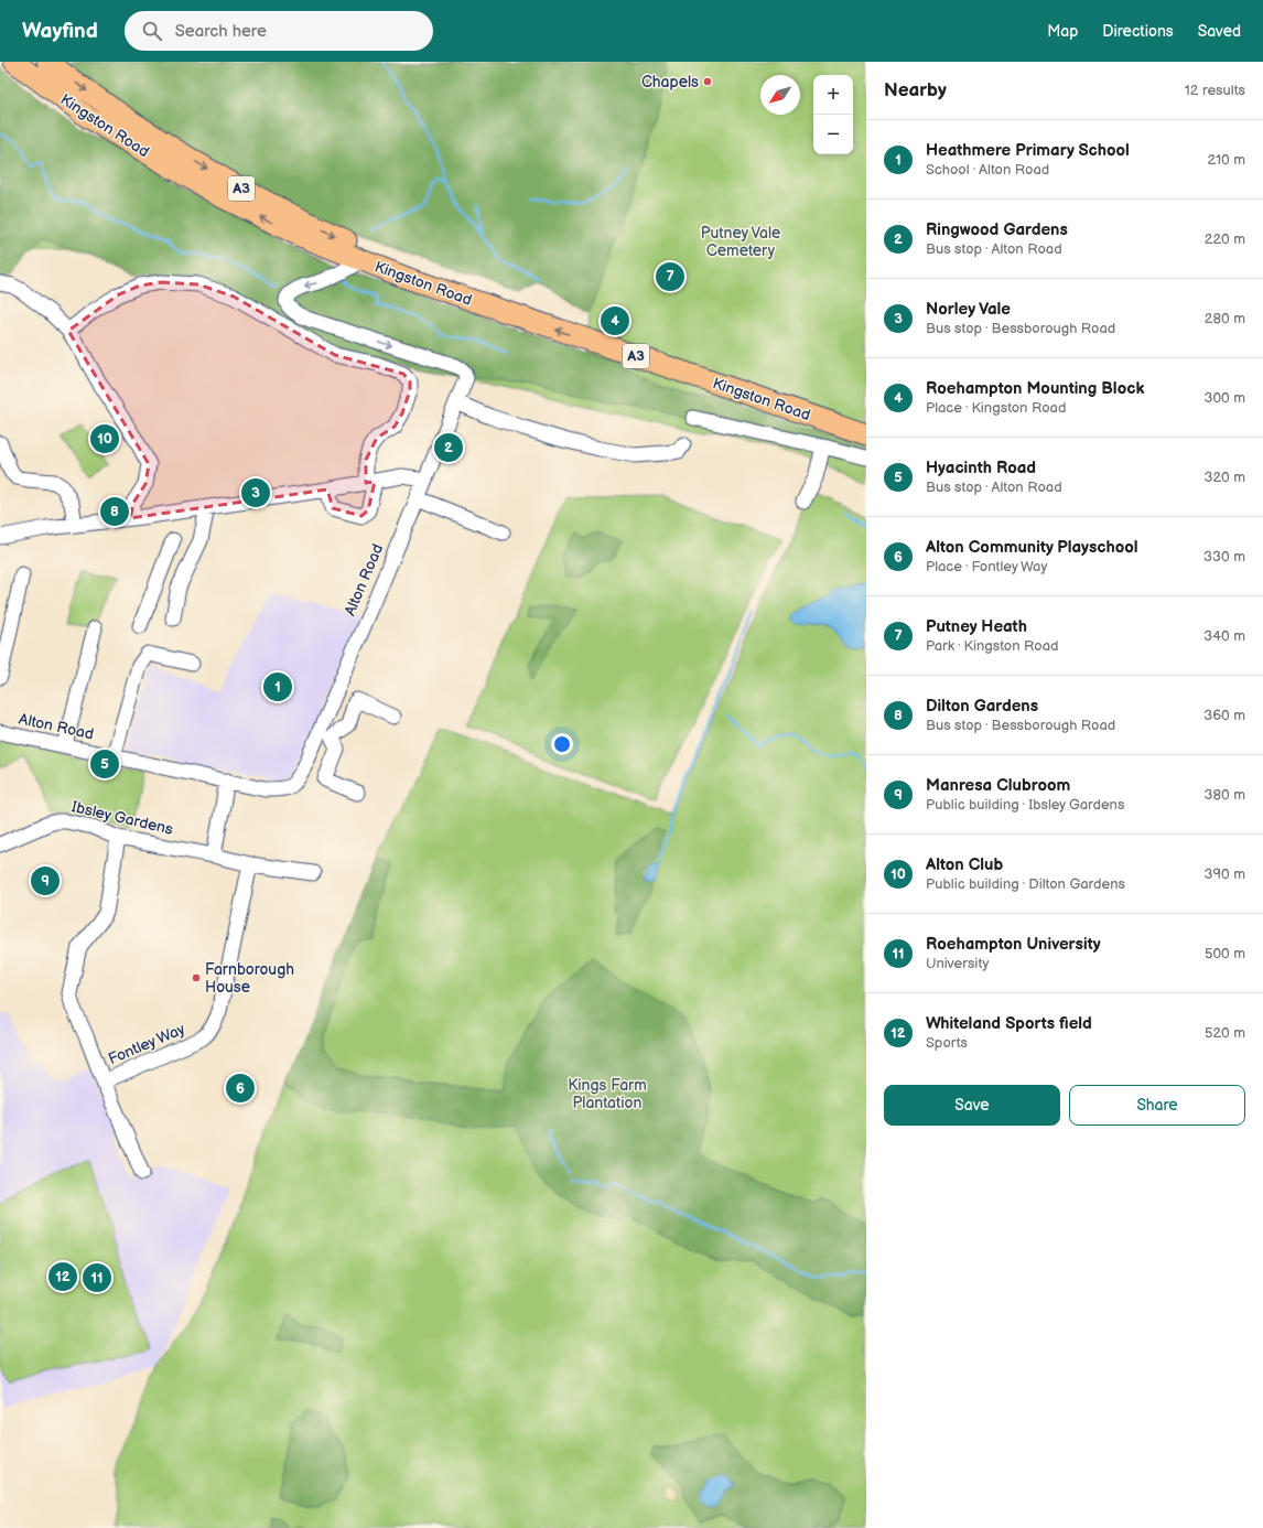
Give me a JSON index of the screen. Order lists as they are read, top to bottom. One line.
{"streets":{"highway":["Kingston Road","A3"],"street":["Alton Road","Ibsley Gardens","Fontley Way"]},"crossings":[["Kingston Road","Alton Road"],["Ibsley Gardens","Fontley Way"]],"parks":["Putney Vale Cemetery","Kings Farm Plantation"],"places":["Chapels","Farnborough House"],"north":"bottom left","page":{"header":"Wayfind","search":"Search here","nav":["Map","Directions","Saved"],"heading":["Nearby","12 results"],"map_buttons":["+","−"],"list":[{"mark":"1","name":"Heathmere Primary School","note":"School · Alton Road","value":"210 m"},{"mark":"2","name":"Ringwood Gardens","note":"Bus stop · Alton Road","value":"220 m"},{"mark":"3","name":"Norley Vale","note":"Bus stop · Bessborough Road","value":"280 m"},{"mark":"4","name":"Roehampton Mounting Block","note":"Place · Kingston Road","value":"300 m"},{"mark":"5","name":"Hyacinth Road","note":"Bus stop · Alton Road","value":"320 m"},{"mark":"6","name":"Alton Community Playschool","note":"Place · Fontley Way","value":"330 m"},{"mark":"7","name":"Putney Heath","note":"Park · Kingston Road","value":"340 m"},{"mark":"8","name":"Dilton Gardens","note":"Bus stop · Bessborough Road","value":"360 m"},{"mark":"9","name":"Manresa Clubroom","note":"Public building · Ibsley Gardens","value":"380 m"},{"mark":"10","name":"Alton Club","note":"Public building · Dilton Gardens","value":"390 m"},{"mark":"11","name":"Roehampton University","note":"University","value":"500 m"},{"mark":"12","name":"Whiteland Sports field","note":"Sports","value":"520 m"}],"pins":["7","4","10","2","3","8","1","5","9","6","12","11"],"buttons":["Save","Share"]}}
